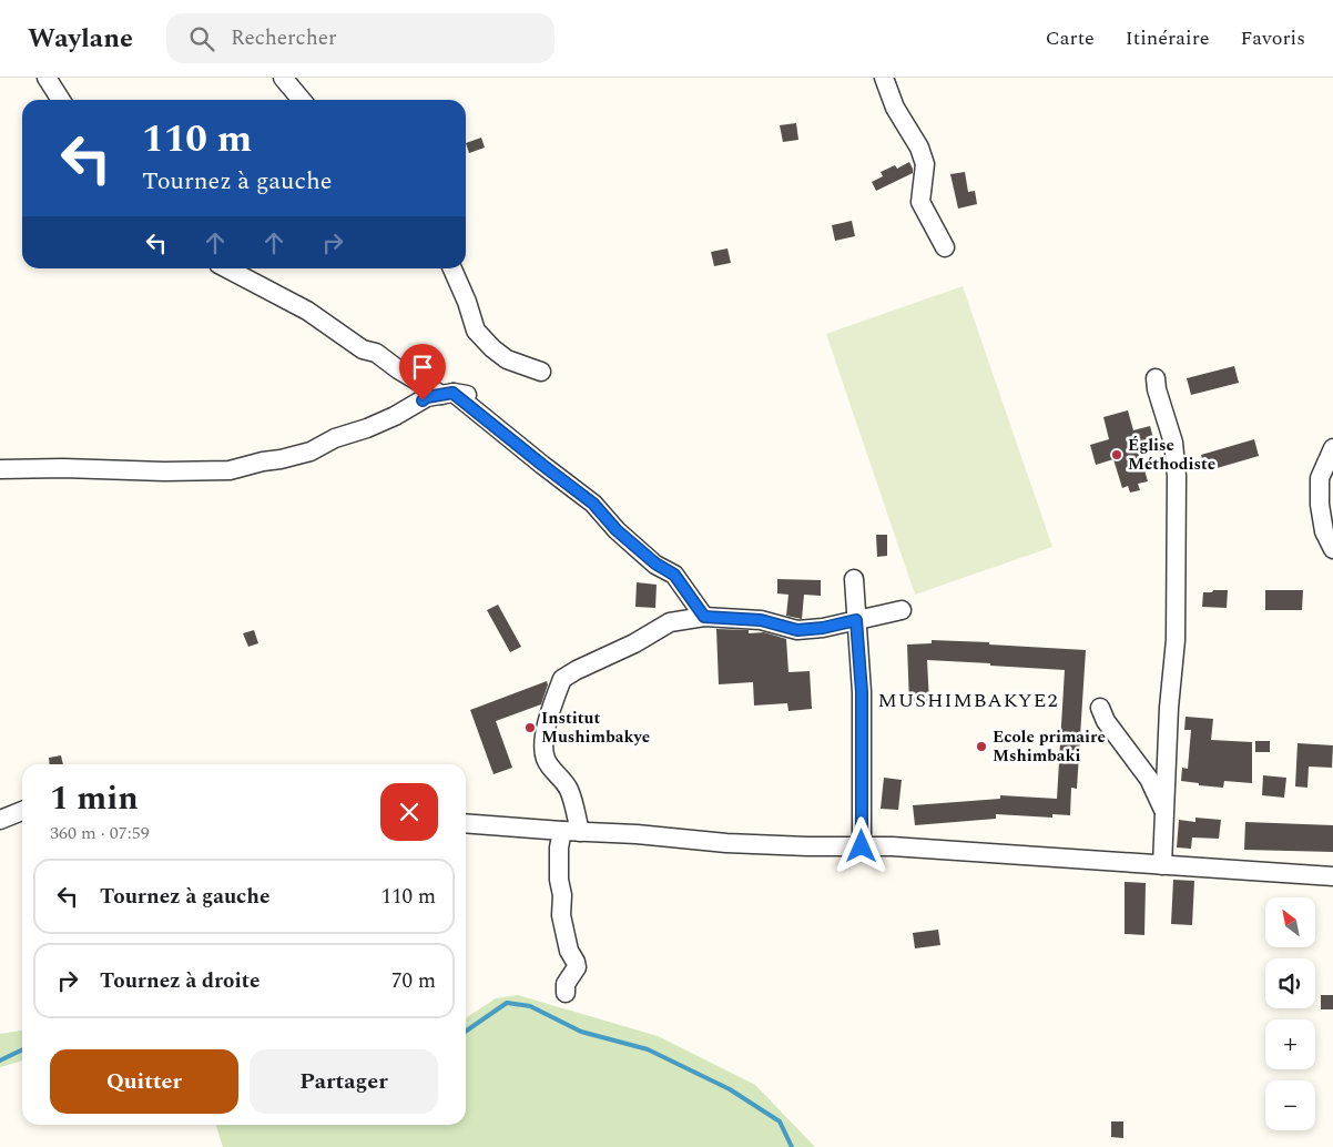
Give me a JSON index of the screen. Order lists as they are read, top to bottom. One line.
{"districts":["MUSHIMBAKYE2"],"places":["Église Méthodiste","Institut Mushimbakye","Ecole primaire Mshimbaki"],"north":"top left","page":{"header":"Waylane","search":"Rechercher","nav":["Carte","Itinéraire","Favoris"],"turn":["110 m","Tournez à gauche"],"heading":["1 min","360 m · 07:59"],"list":[{"name":"Tournez à gauche","value":"110 m"},{"name":"Tournez à droite","value":"70 m"}],"map_buttons":["+","−"],"buttons":["Quitter","Partager"]}}
